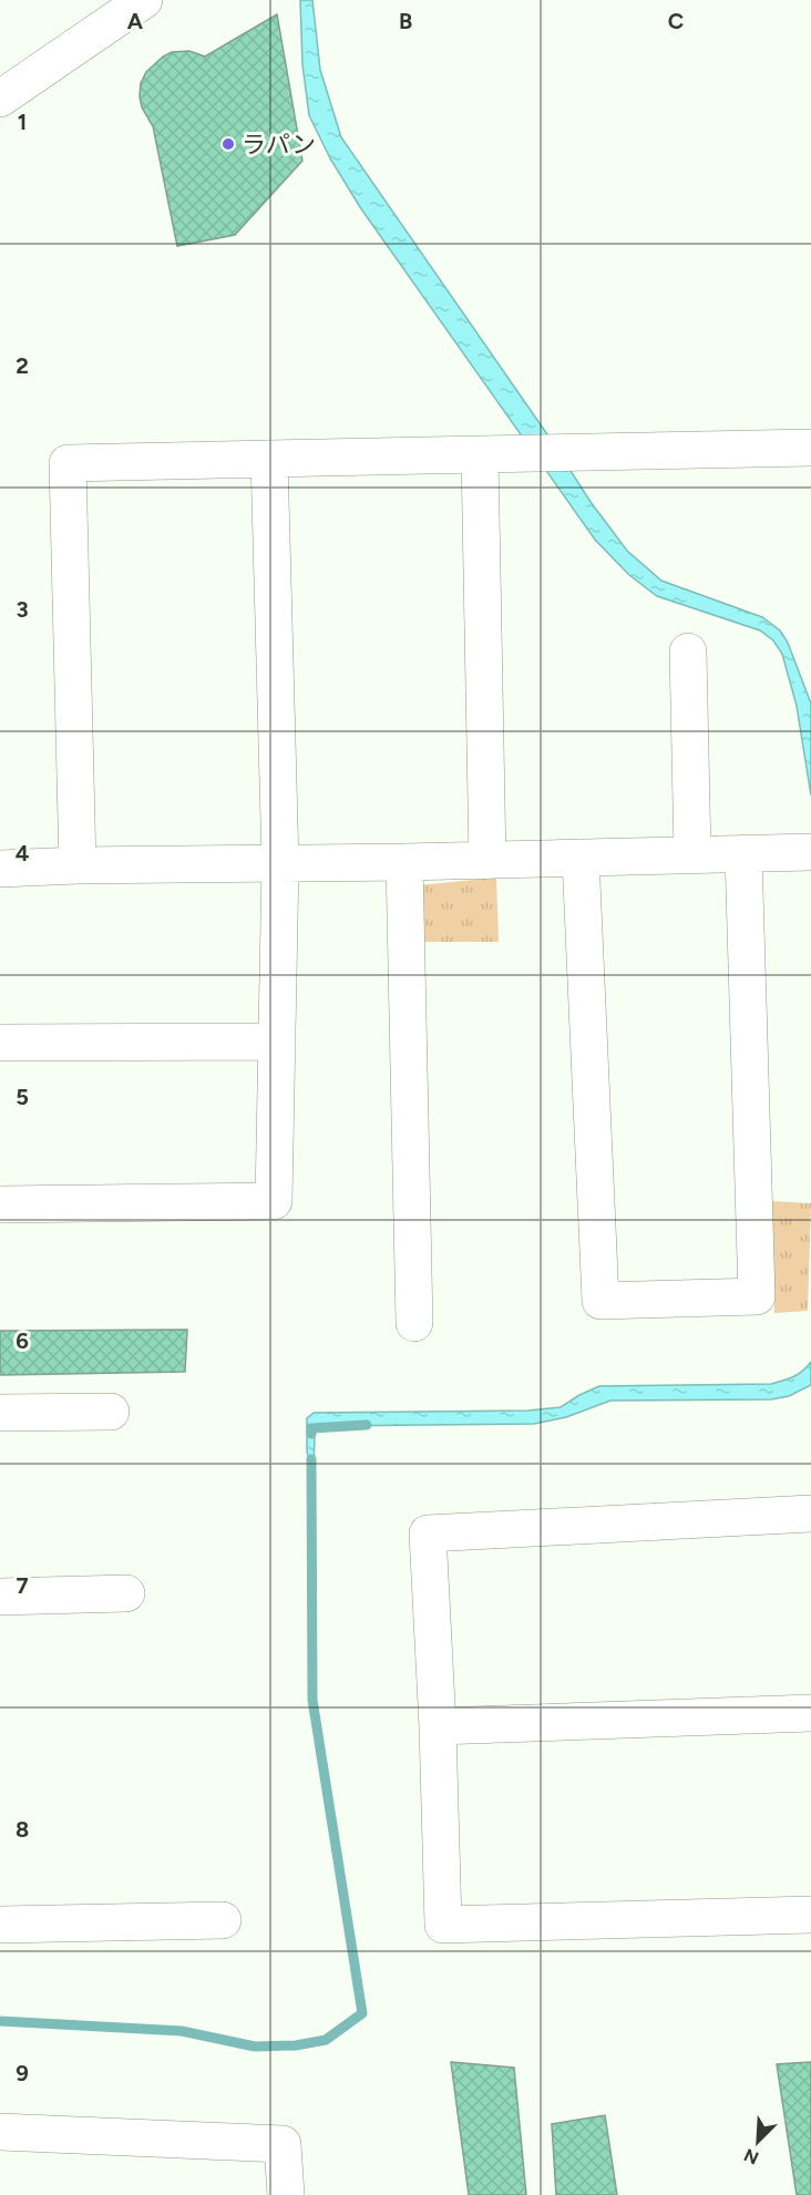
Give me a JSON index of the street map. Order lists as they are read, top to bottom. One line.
{"places":["ラパン"],"north":"bottom left","grid":{"columns":["A","B","C"],"rows":["1","2","3","4","5","6","7","8","9"]}}
